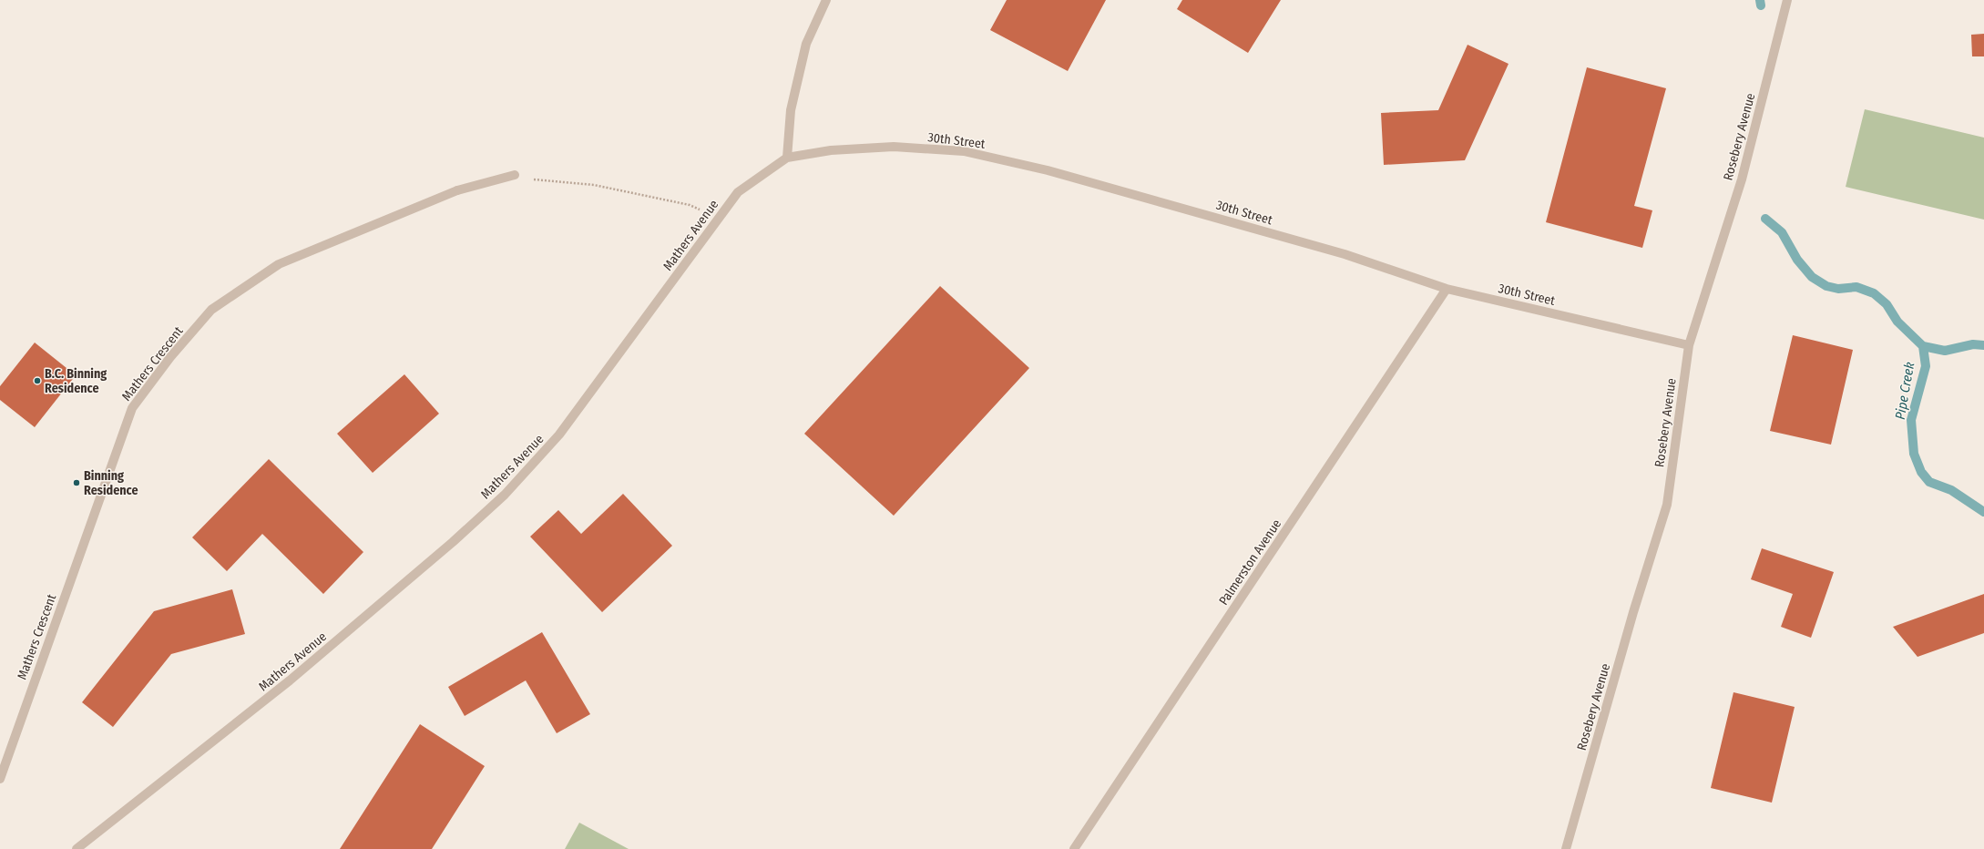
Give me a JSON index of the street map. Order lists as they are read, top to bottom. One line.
{"streets":{"street":["Rosebery Avenue","30th Street","Mathers Avenue","Mathers Crescent","Palmerston Avenue"]},"crossings":[["Rosebery Avenue","30th Street"],["30th Street","Mathers Avenue"],["30th Street","Palmerston Avenue"]],"water":["Pipe Creek"],"places":["B.C. Binning Residence","Binning Residence"]}
